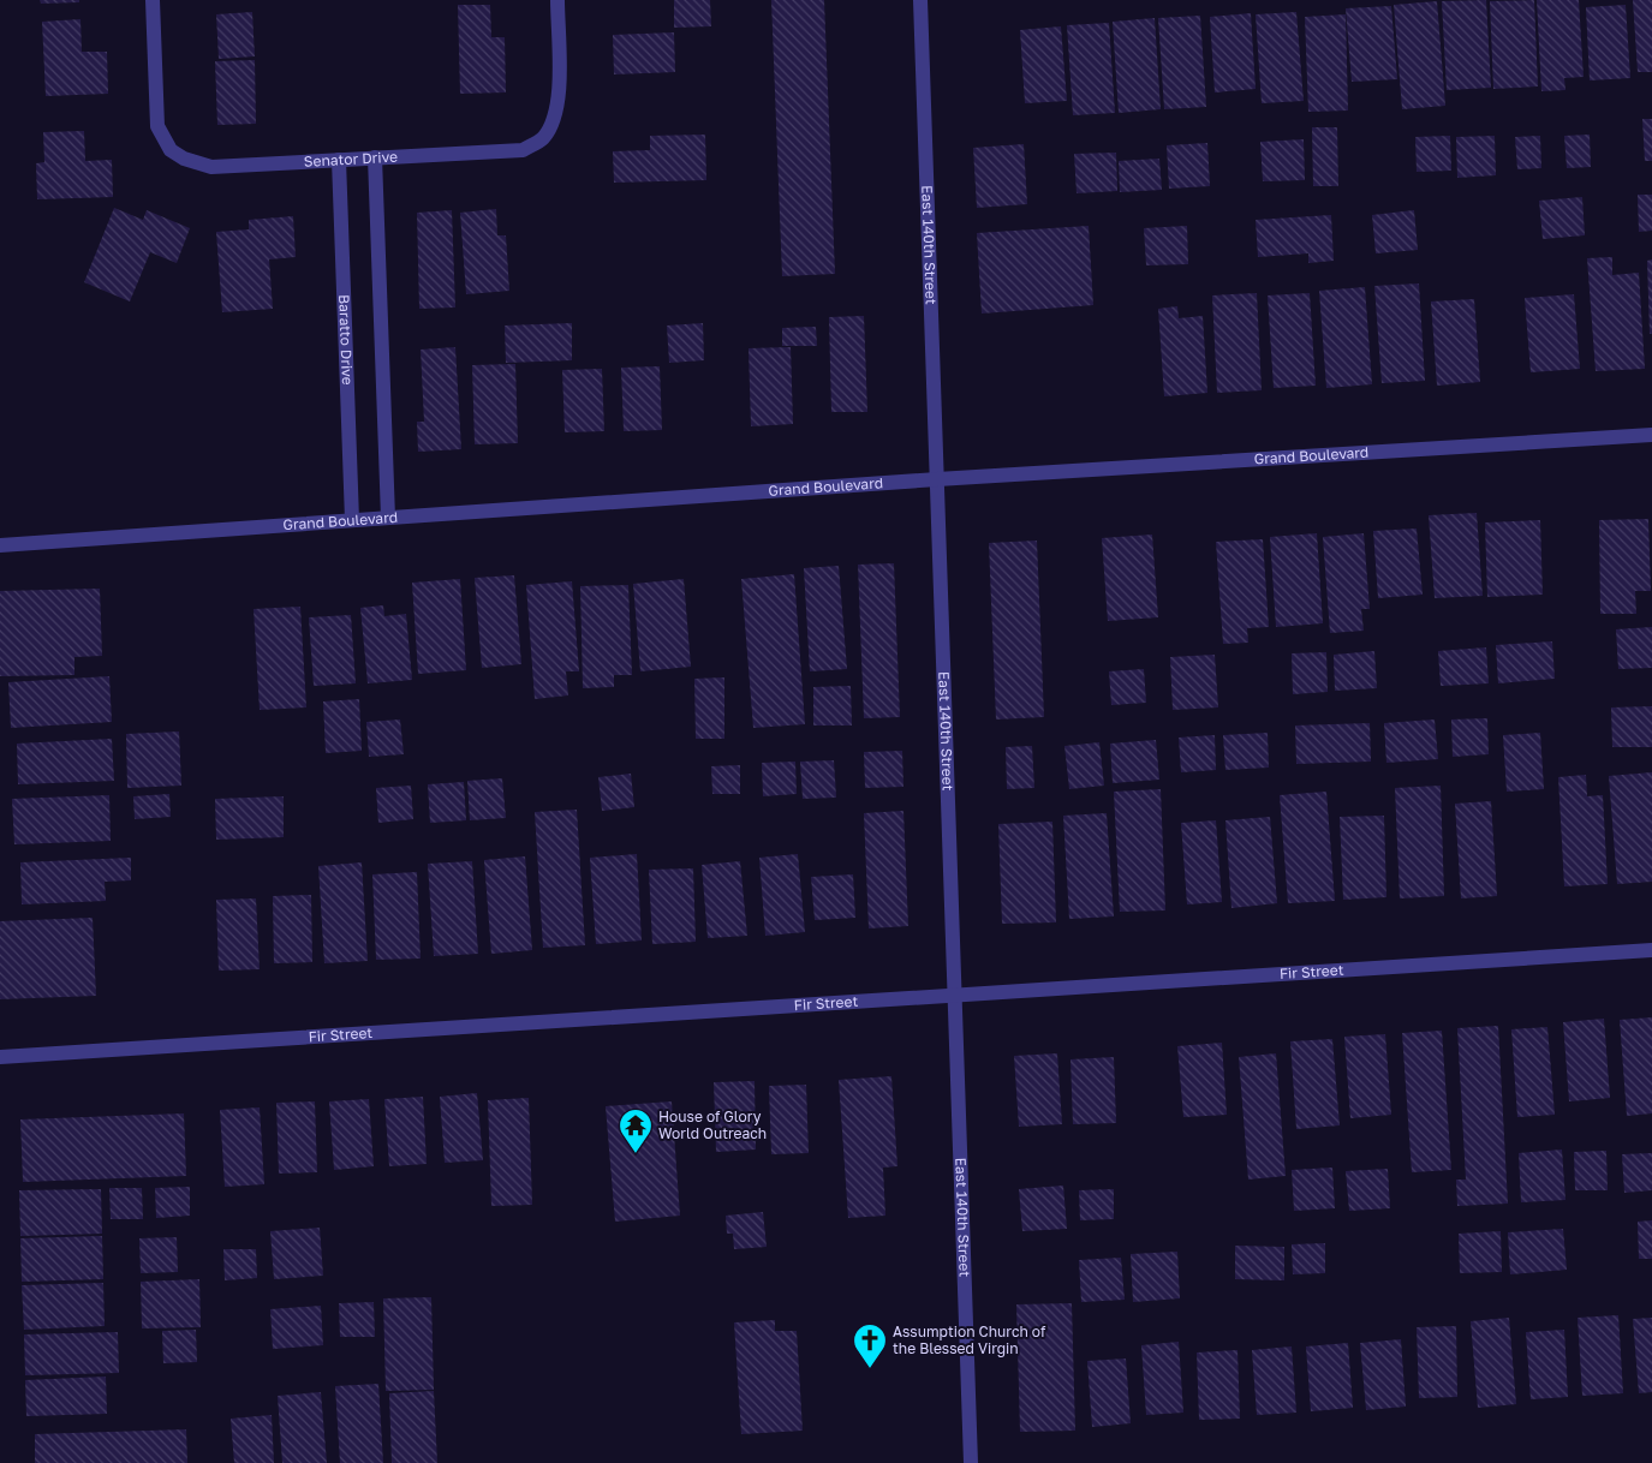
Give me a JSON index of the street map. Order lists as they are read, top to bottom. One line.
{"streets":{"street":["Senator Drive","East 140th Street","Baratto Drive","Grand Boulevard","Fir Street"]},"crossings":[["Senator Drive","Baratto Drive"],["East 140th Street","Grand Boulevard"],["East 140th Street","Fir Street"],["Baratto Drive","Grand Boulevard"]],"places":{"temple":["House of Glory World Outreach"],"church":["Assumption Church of the Blessed Virgin"]}}
